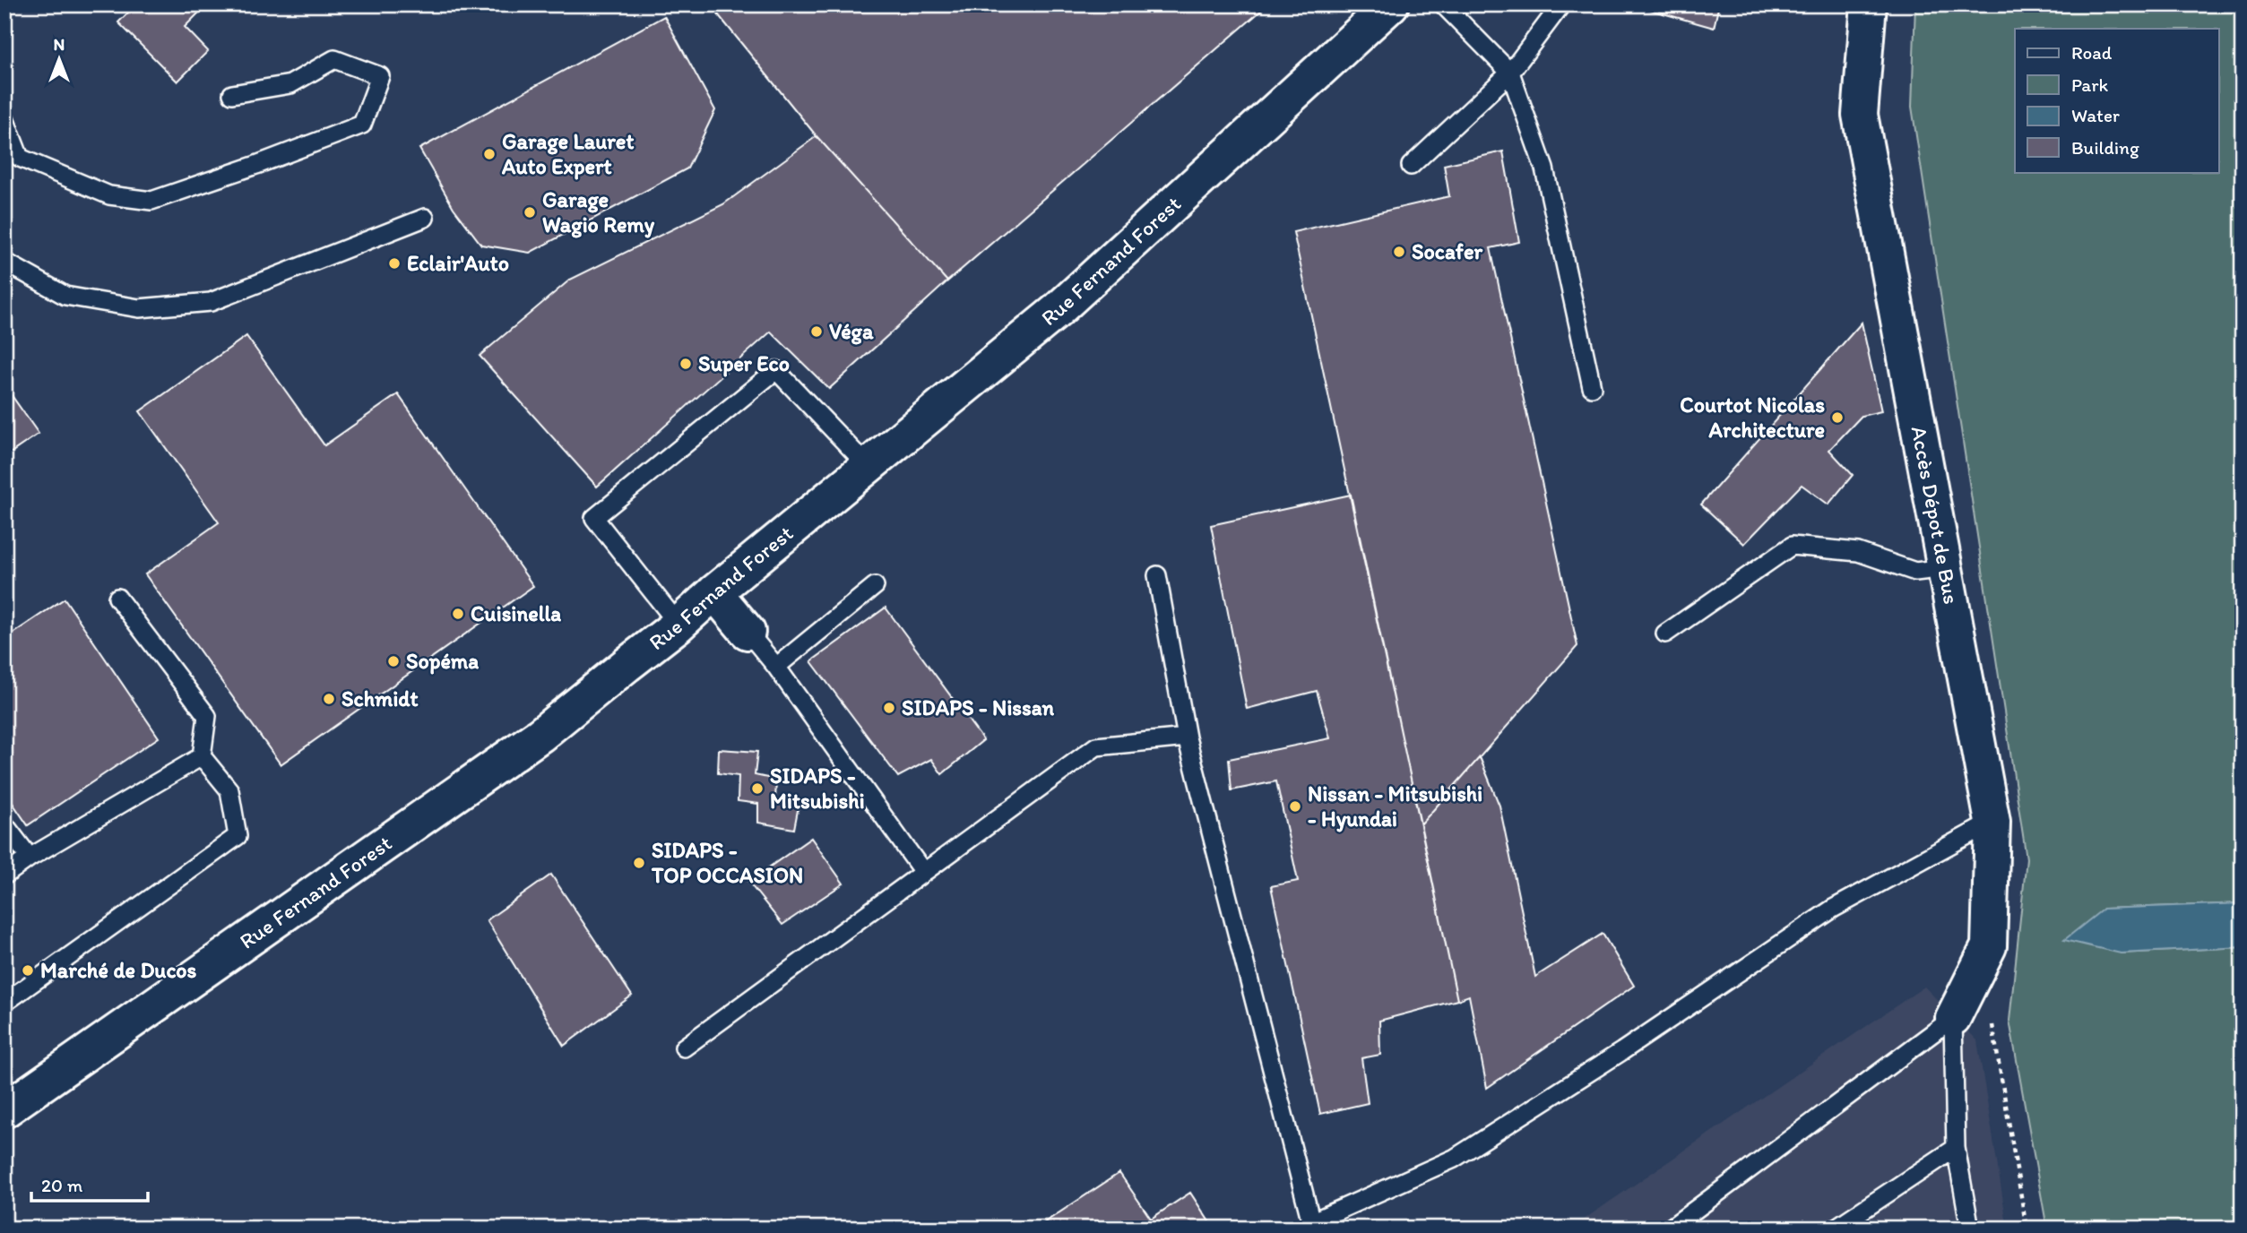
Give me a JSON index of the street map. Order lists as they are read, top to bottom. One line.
{"streets":{"street":["Rue Fernand Forest","Accès Dépot de Bus"]},"places":["Garage Lauret Auto Expert","Garage Wagio Remy","Socafer","Eclair'Auto","Véga","Super Eco","Courtot Nicolas Architecture","Cuisinella","Sopéma","Schmidt","SIDAPS - Nissan","SIDAPS - Mitsubishi","Nissan - Mitsubishi - Hyundai","SIDAPS - TOP OCCASION","Marché de Ducos"],"legend":["Road","Park","Water","Building"],"scale_bar":"20 m","north":"top"}
